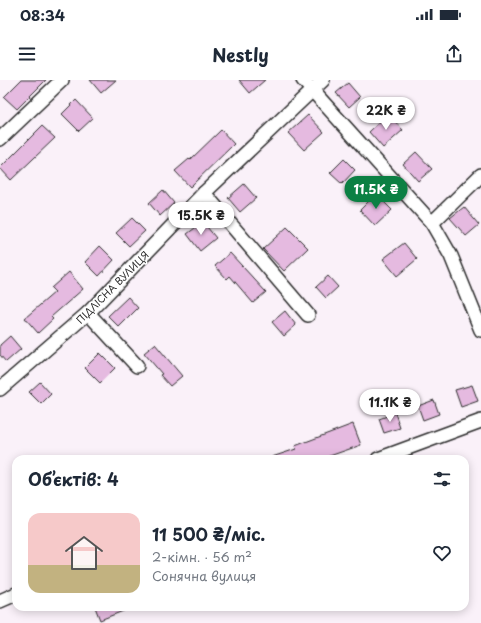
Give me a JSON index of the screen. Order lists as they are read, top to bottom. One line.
{"streets":{"street":["ПІДЛІСНА ВУЛИЦЯ"]},"page":{"status":"08:34","header":"Nestly","price":["22K ₴","11.5K ₴","15.5K ₴","11.1K ₴"],"heading":"Об’єктів: 4","list":[{"name":"11 500 ₴/міс.","note":"2-кімн. · 56 m² · Сонячна вулиця"}]}}
